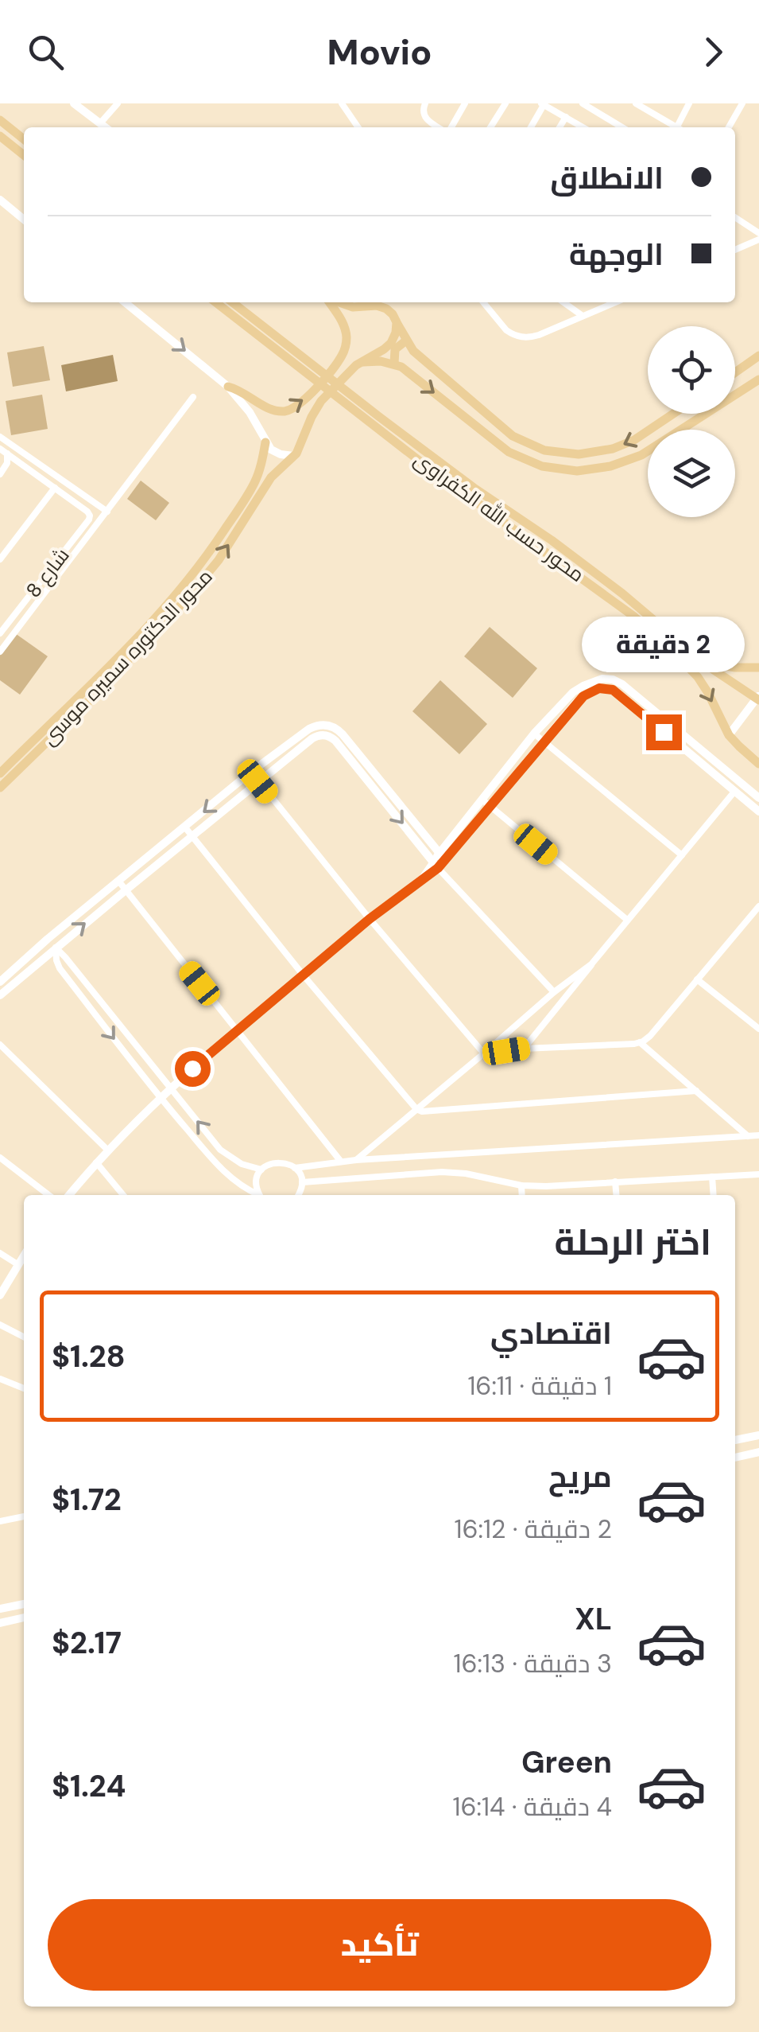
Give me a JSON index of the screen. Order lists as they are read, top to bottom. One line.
{"streets":{"main road":["محور حسب الله الكفراوى","محور الدكتوره سميره موسى"],"street":["شارع 8"]},"page":{"header":"Movio","banner":["الانطلاق","الوجهة"],"bubble":"2 دقيقة","heading":"اختر الرحلة","list":[{"name":"اقتصادي","note":"1 دقيقة · 16:11","value":"$1.28"},{"name":"مريح","note":"2 دقيقة · 16:12","value":"$1.72"},{"name":"XL","note":"3 دقيقة · 16:13","value":"$2.17"},{"name":"Green","note":"4 دقيقة · 16:14","value":"$1.24"}],"buttons":"تأكيد"}}
